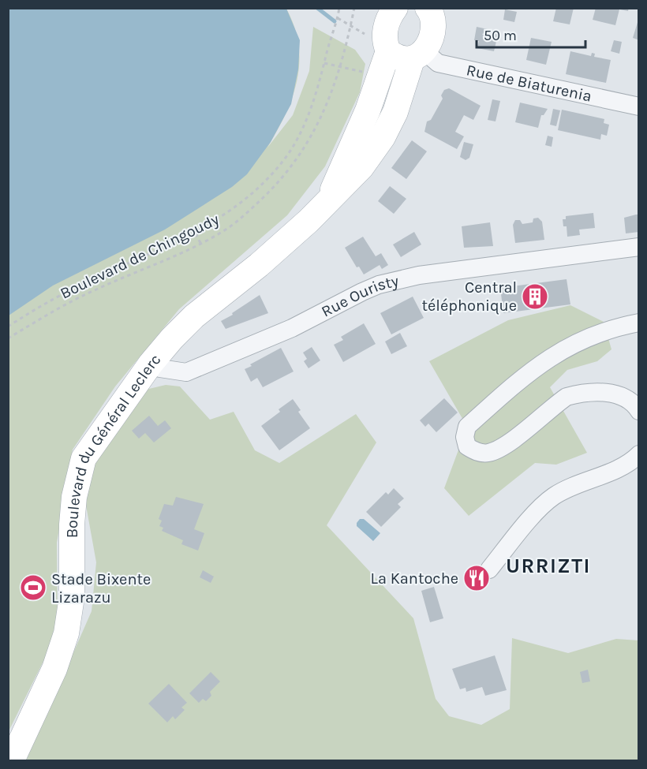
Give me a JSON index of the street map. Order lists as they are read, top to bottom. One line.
{"streets":{"main road":["Boulevard du Général Leclerc"],"street":["Rue de Biaturenia","Rue Ouristy"],"path":["Boulevard de Chingoudy"]},"crossings":[["Rue de Biaturenia","Boulevard du Général Leclerc"],["Rue Ouristy","Boulevard du Général Leclerc"]],"districts":["URRIZTI"],"places":{"building":["Central téléphonique"],"restaurant":["La Kantoche"],"sports":["Stade Bixente Lizarazu"]},"scale_bar":"50 m"}
